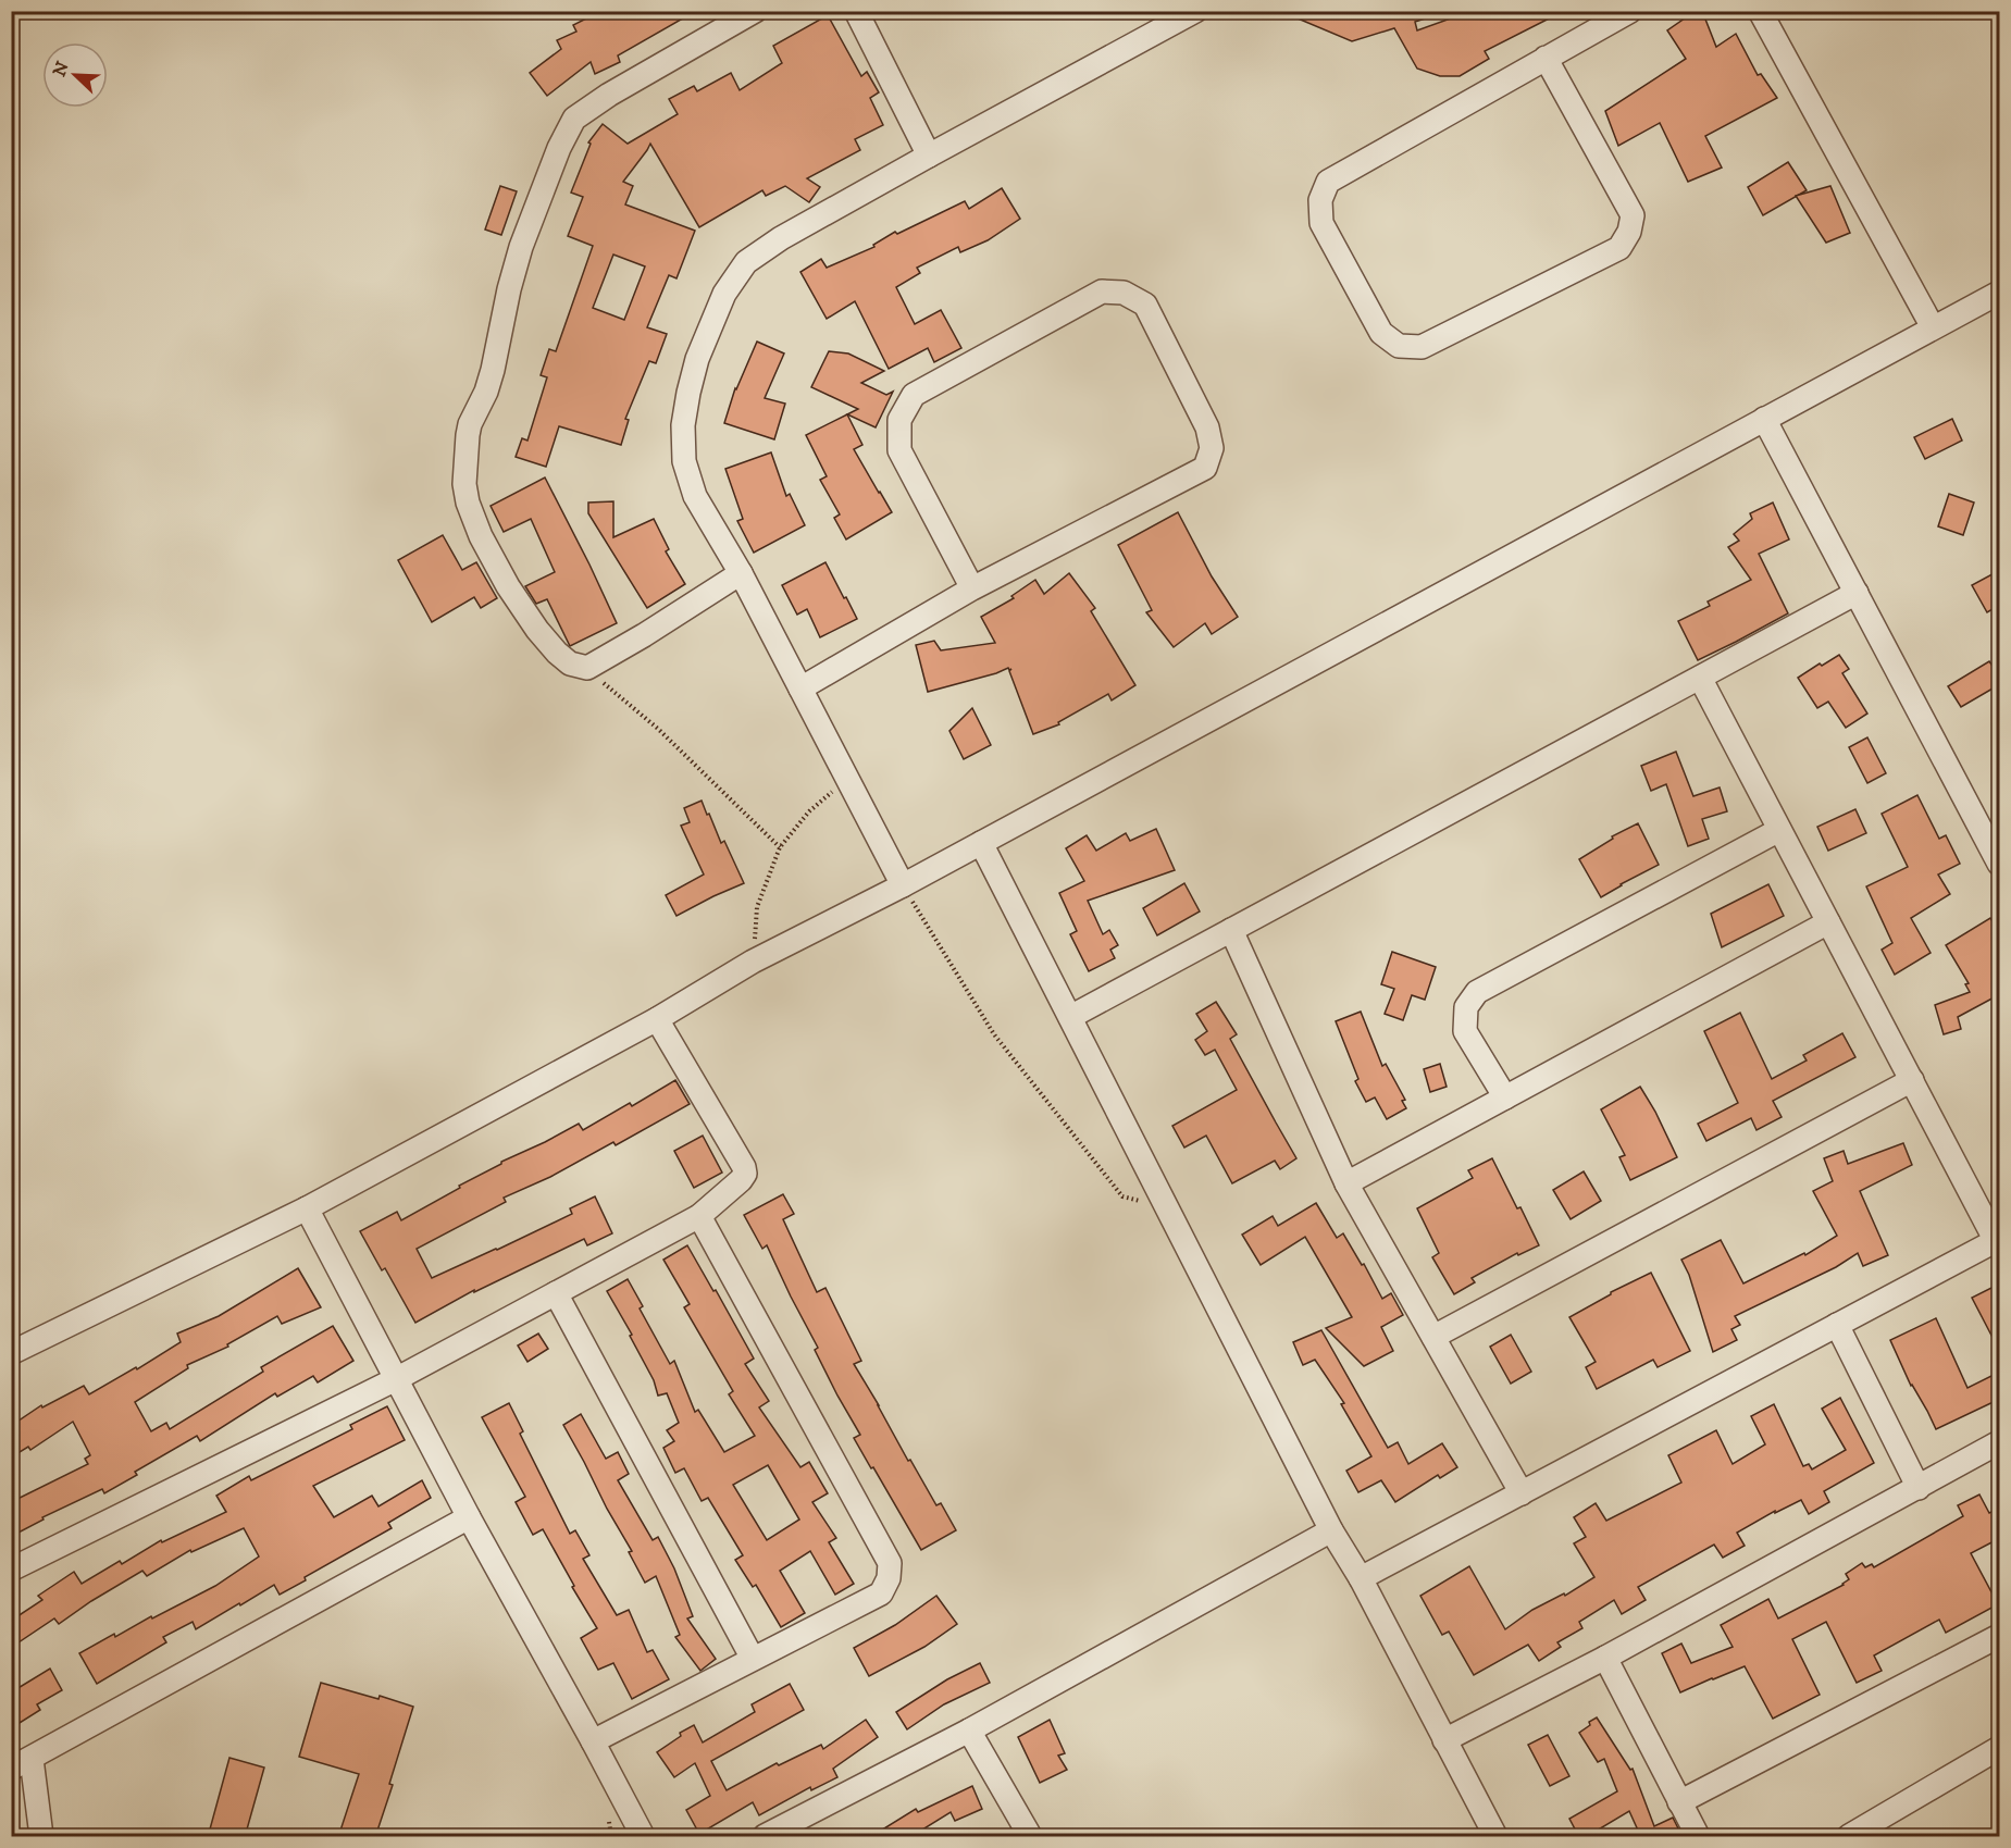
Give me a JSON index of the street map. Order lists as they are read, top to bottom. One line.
{"north":"top left"}
